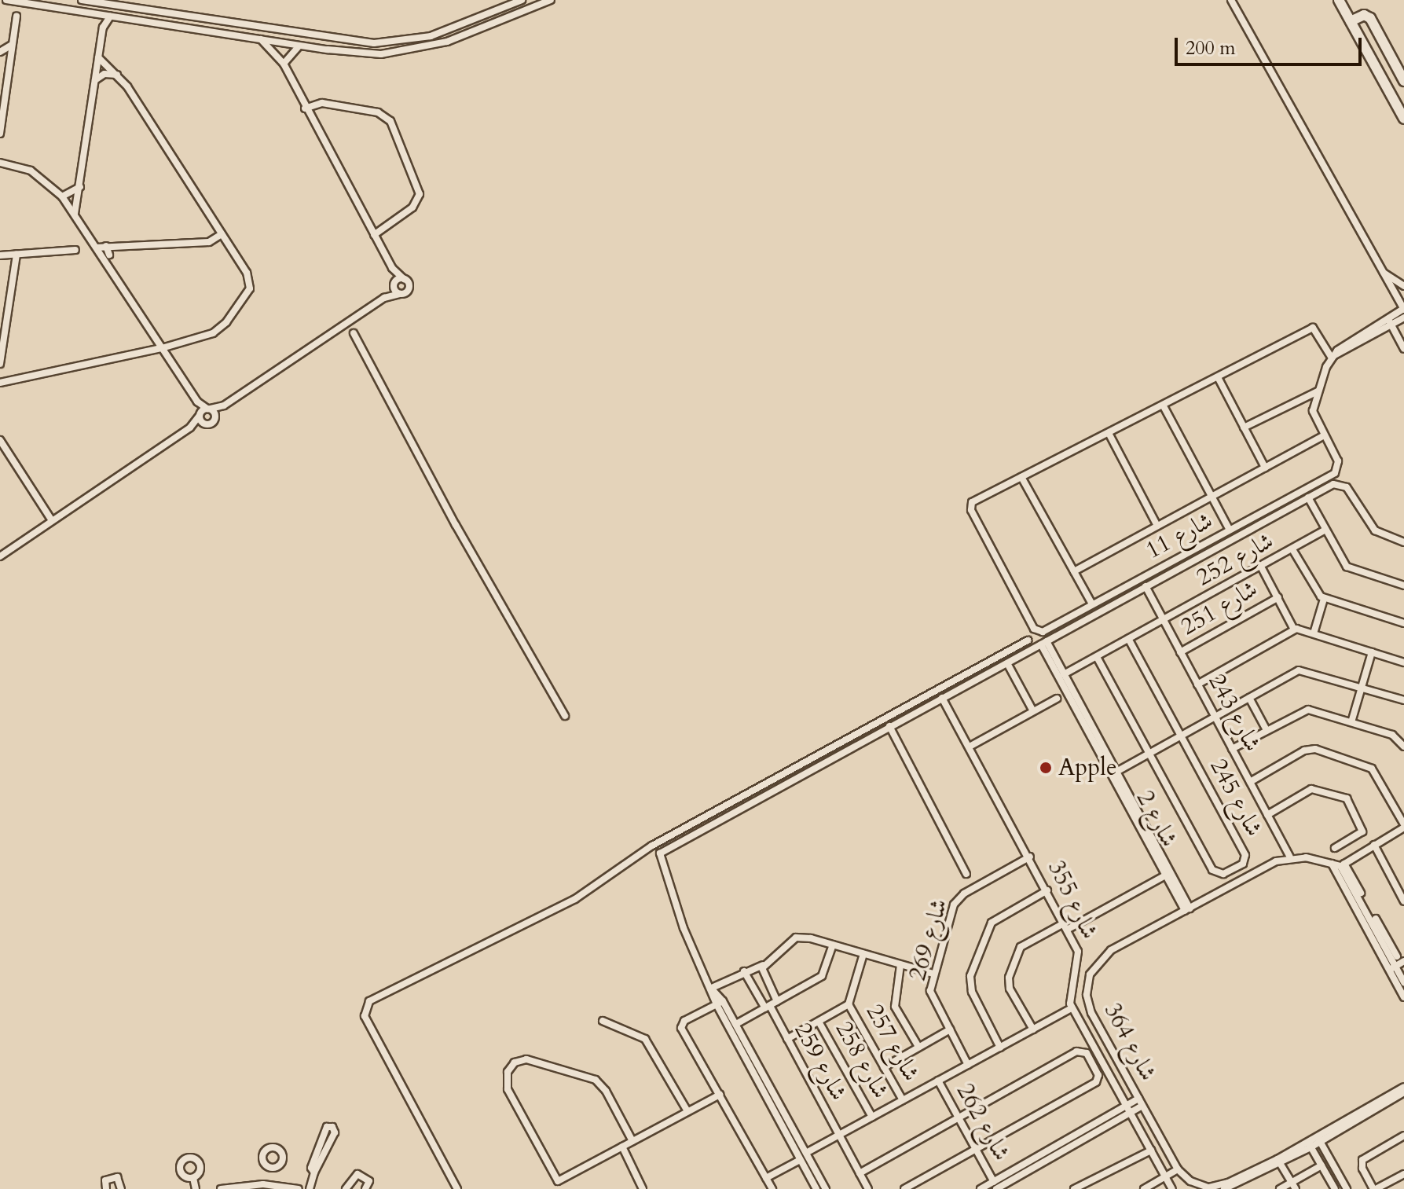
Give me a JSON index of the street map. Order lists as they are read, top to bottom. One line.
{"streets":{"street":["شارع 11","شارع 252","شارع 251","شارع 243","شارع 245","شارع 2","شارع 355","شارع 269","شارع 364","شارع 257","شارع 258","شارع 259","شارع 262"]},"crossings":[["شارع 11","شارع 243"],["شارع 11","شارع 2"],["شارع 11","شارع 355"],["شارع 252","شارع 243"],["شارع 252","شارع 245"],["شارع 252","شارع 2"],["شارع 251","شارع 243"],["شارع 243","شارع 364"],["شارع 2","شارع 364"],["شارع 355","شارع 269"]],"places":["Apple"],"scale_bar":"200 m"}
